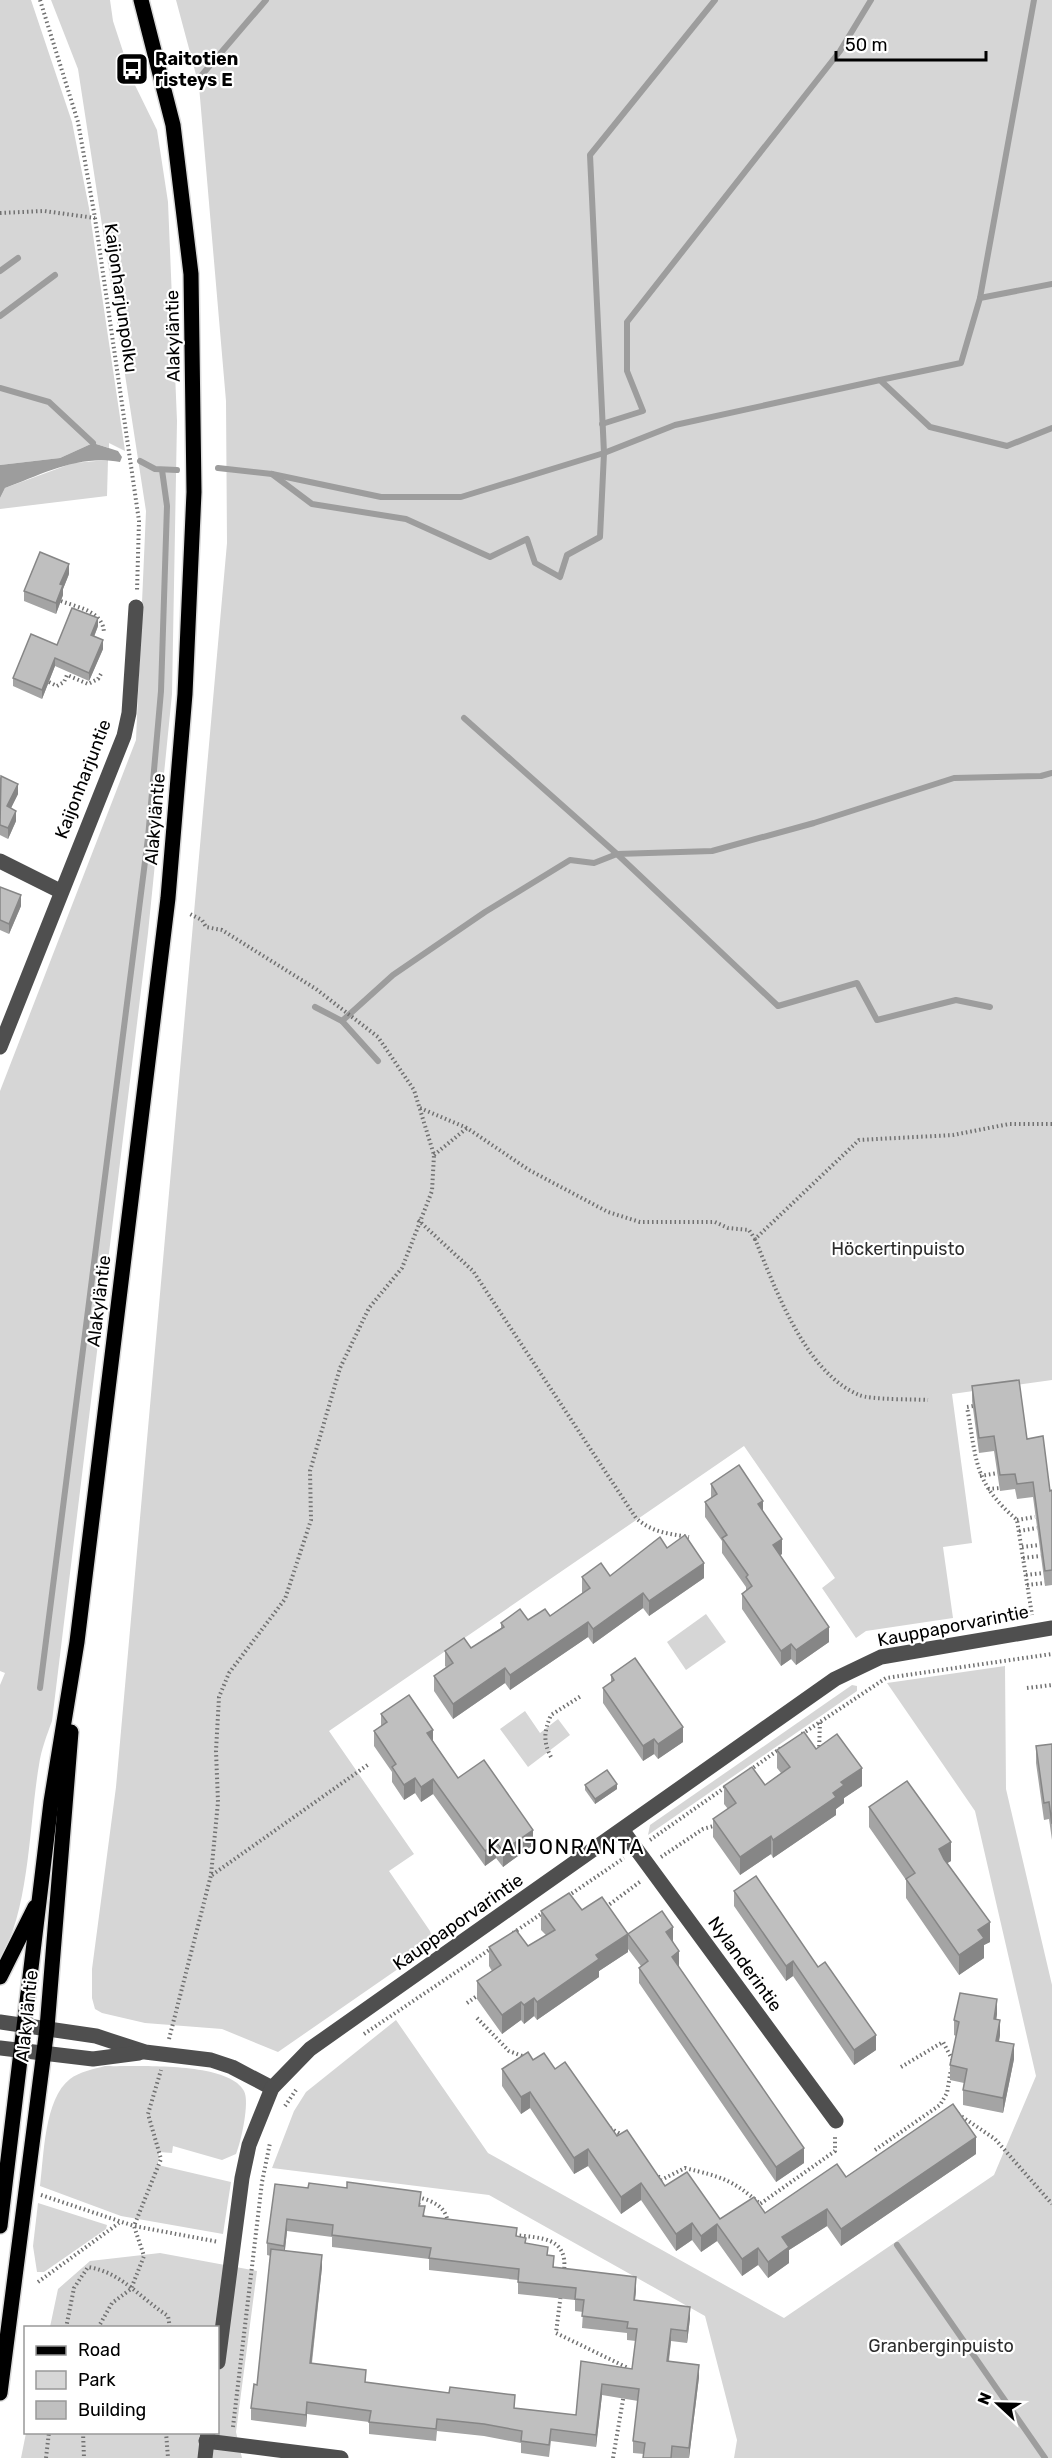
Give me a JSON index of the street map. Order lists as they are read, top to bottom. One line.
{"streets":{"main road":["Alakyläntie"],"street":["Kaijonharjuntie","Kauppaporvarintie","Nylanderintie"],"path":["Kaijonharjunpolku"]},"crossings":[["Kaijonharjunpolku","Kaijonharjuntie"],["Kauppaporvarintie","Nylanderintie"]],"districts":["KAIJONRANTA"],"parks":["Höckertinpuisto","Granberginpuisto"],"places":{"bus stop":["Raitotien risteys E"]},"legend":["Road","Park","Building"],"scale_bar":"50 m","north":"left"}
